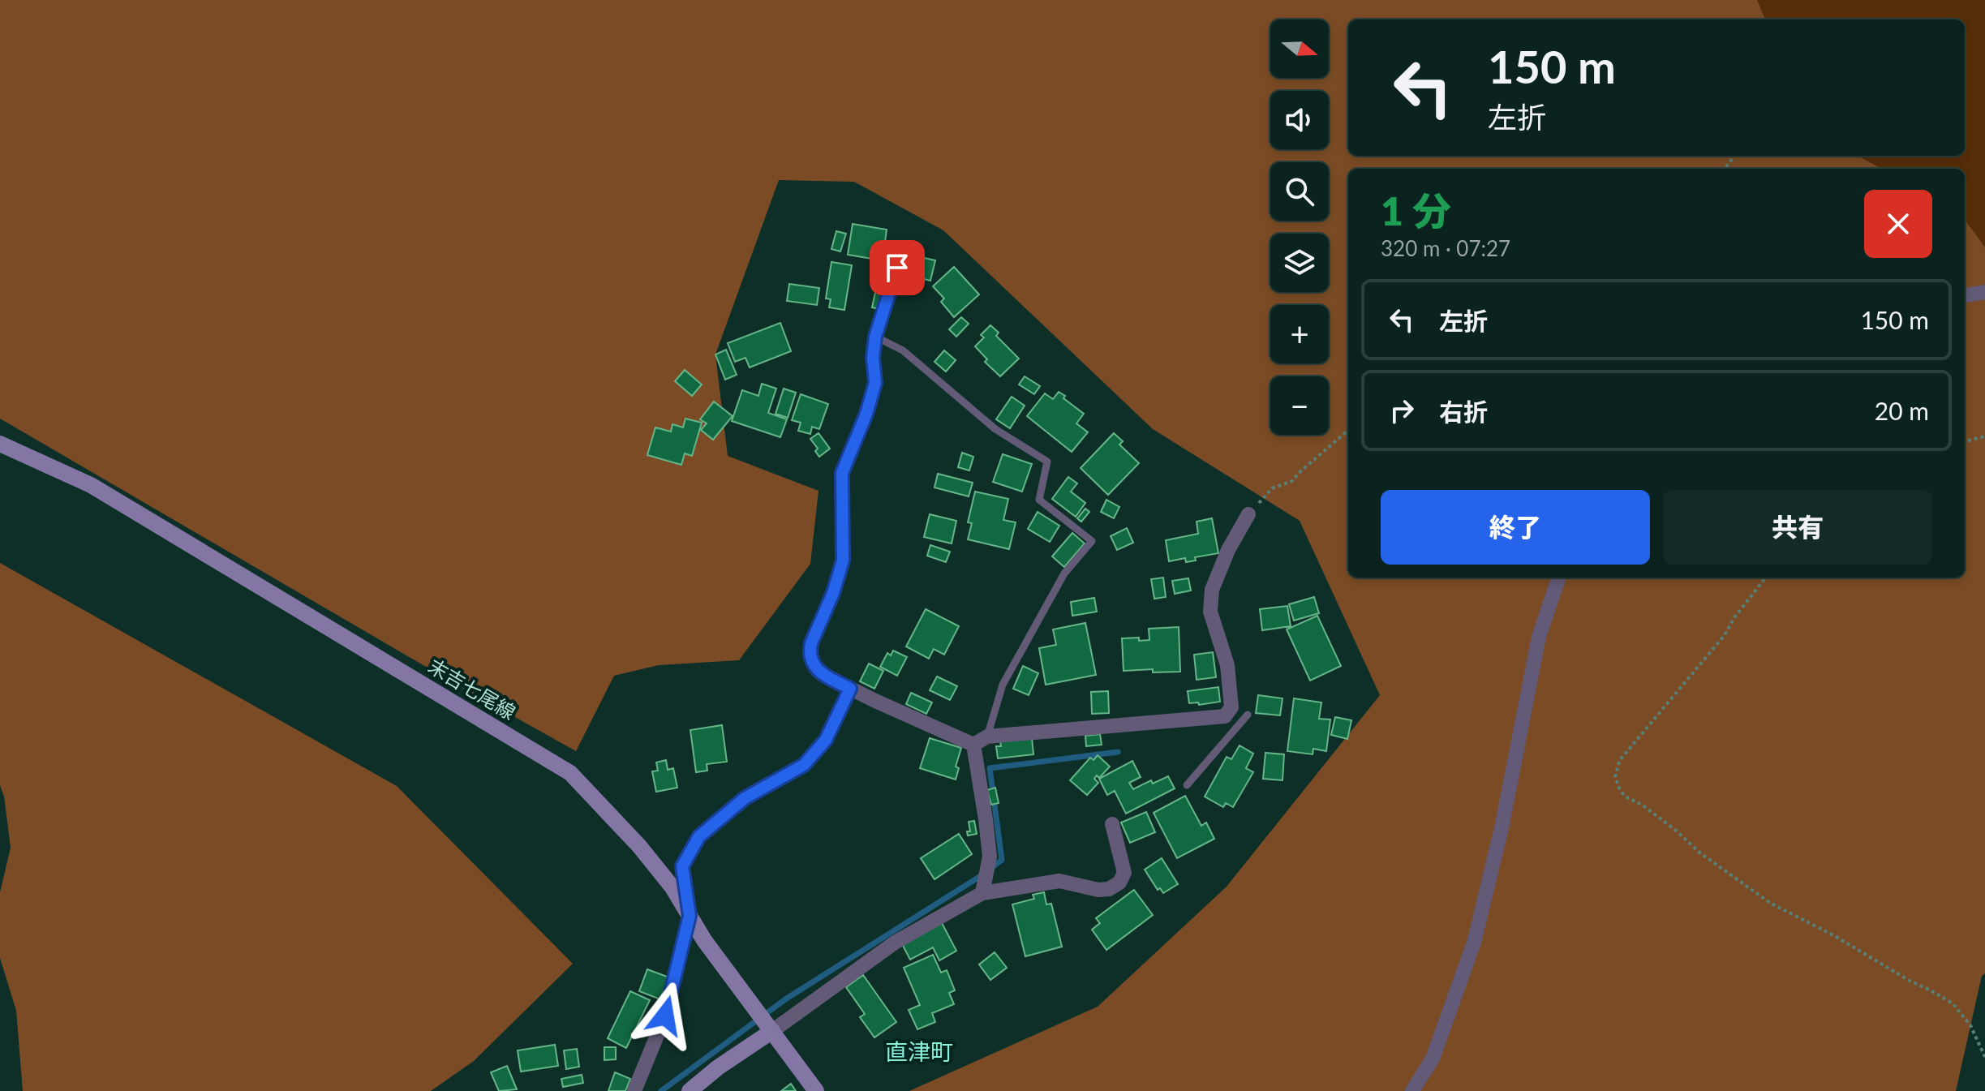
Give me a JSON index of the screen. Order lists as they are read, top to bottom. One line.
{"streets":{"main road":["末吉七尾線"]},"districts":["直津町"],"north":"right","page":{"map_buttons":["+","−"],"turn":["150 m","左折"],"heading":["1 分","320 m · 07:27"],"list":[{"name":"左折","value":"150 m"},{"name":"右折","value":"20 m"}],"buttons":["終了","共有"]}}
